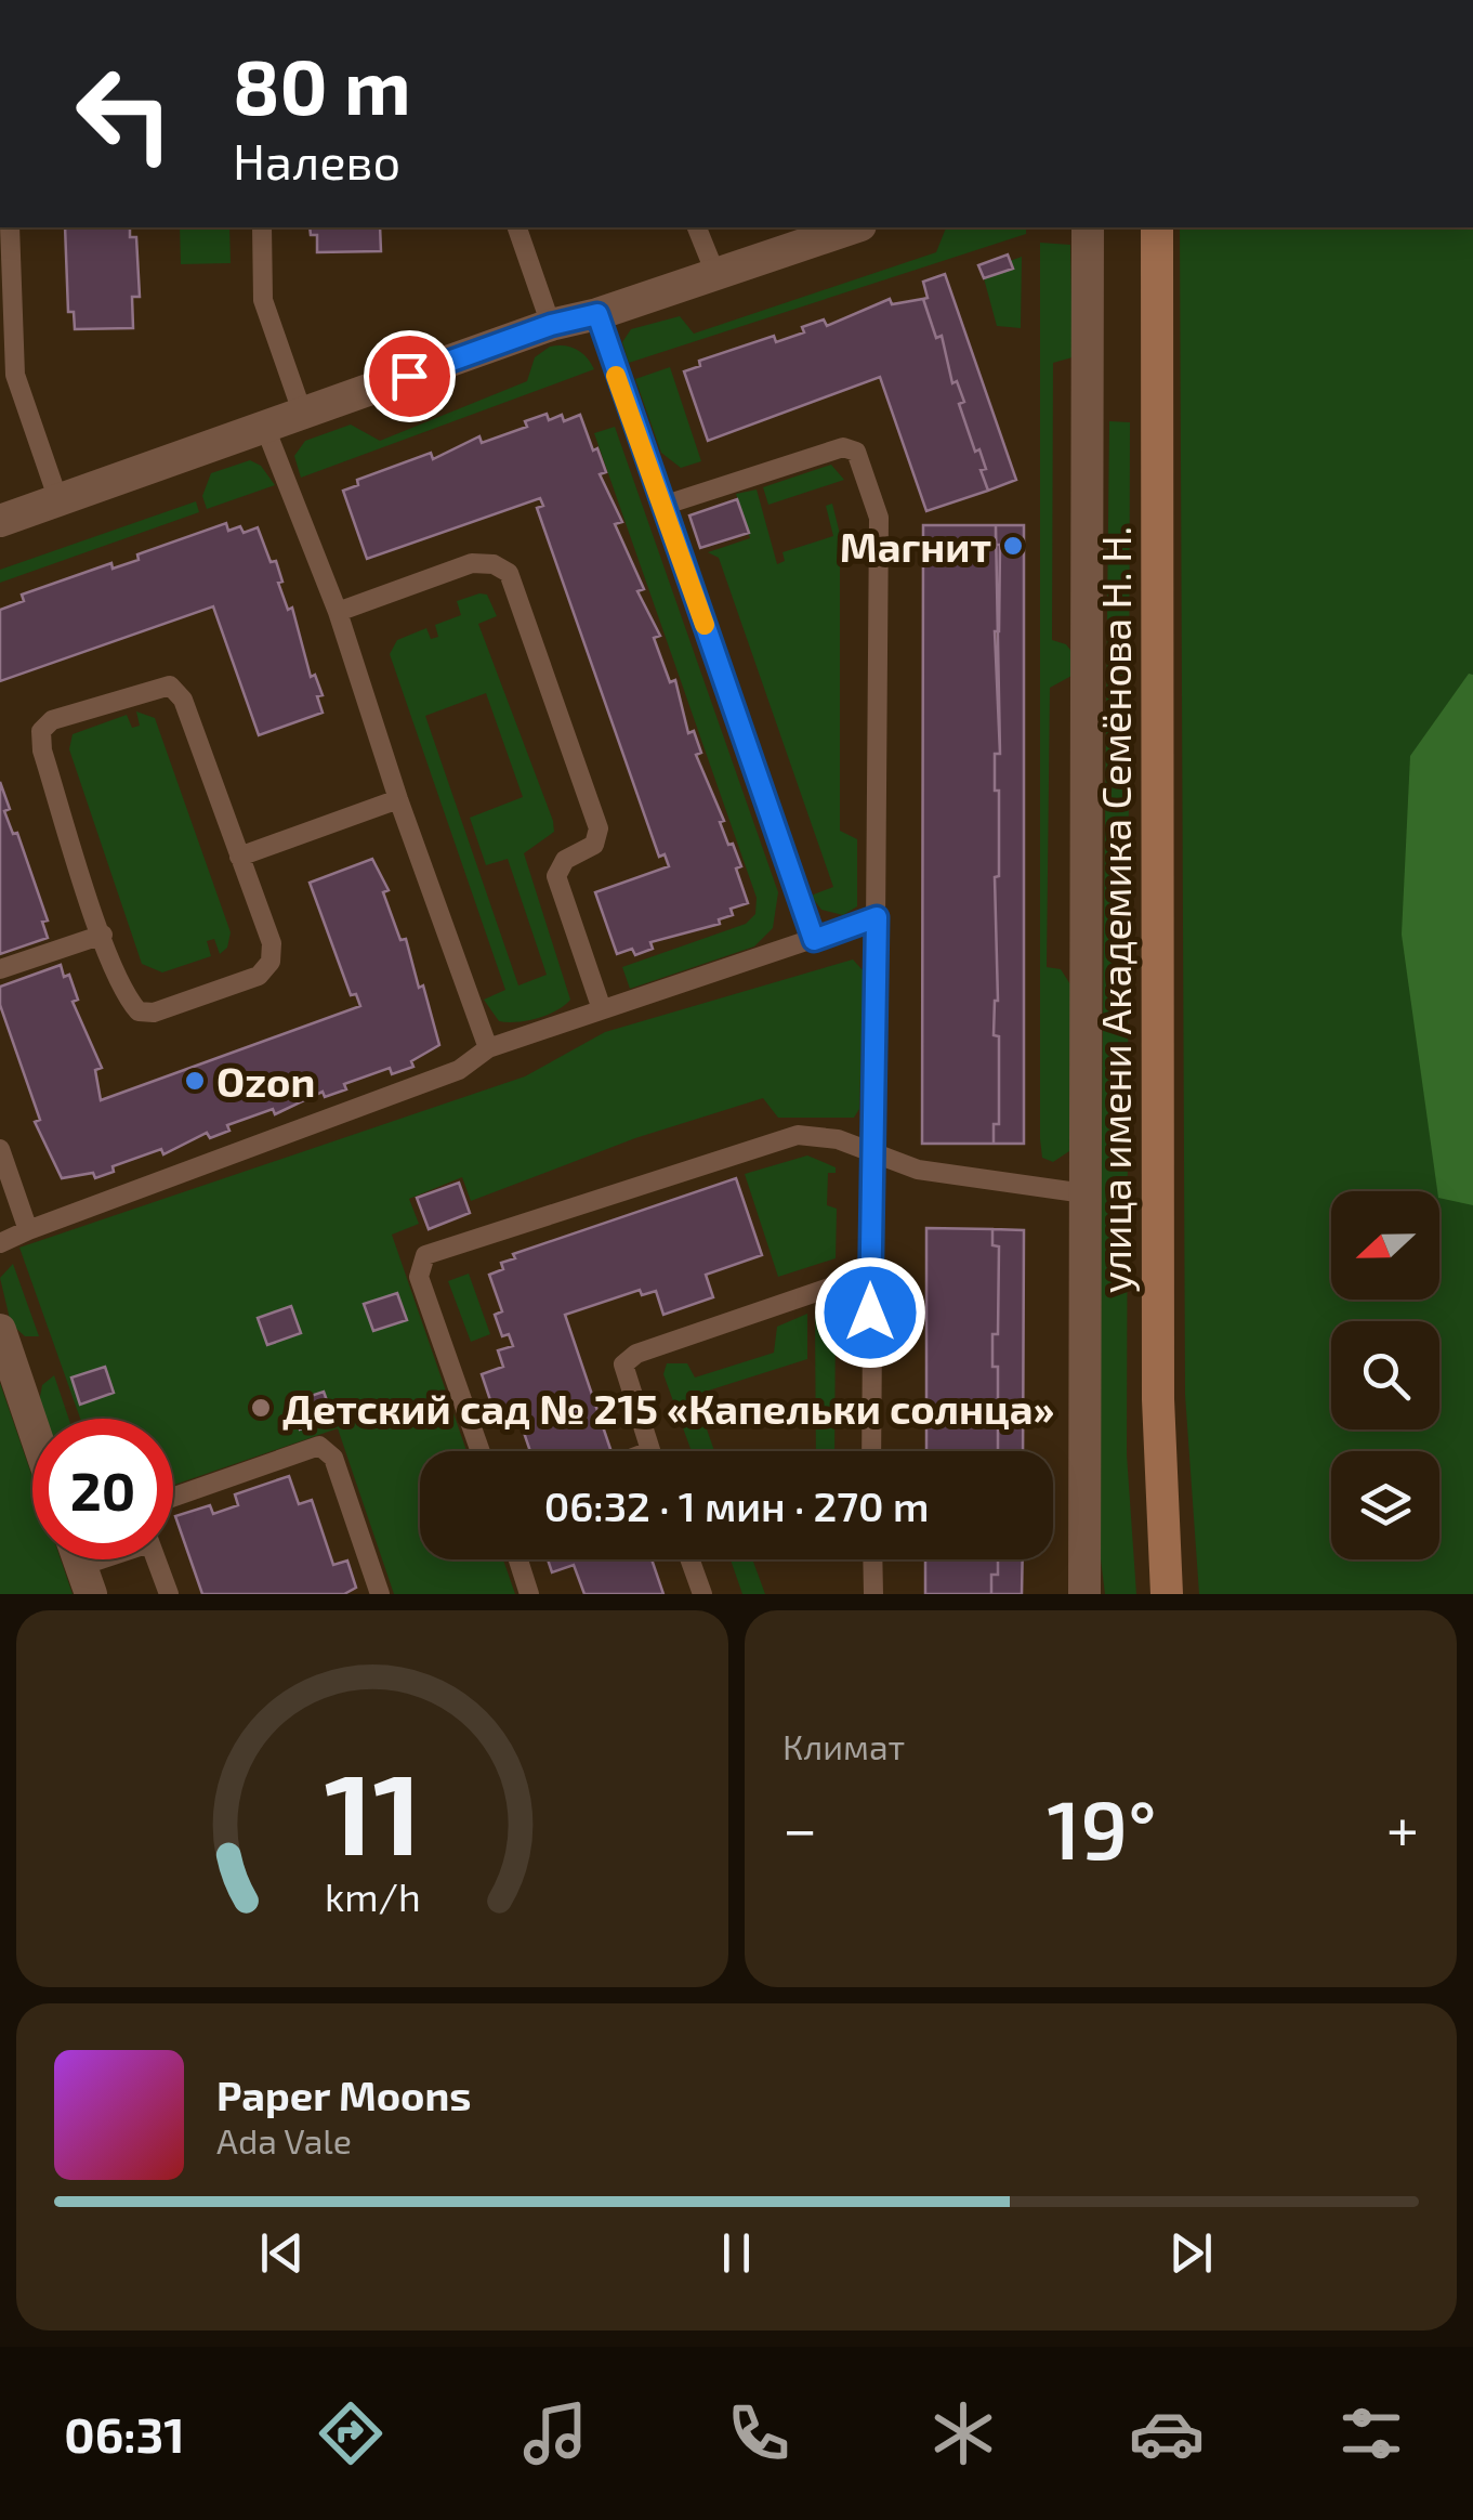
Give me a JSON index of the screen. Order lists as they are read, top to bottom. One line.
{"streets":{"main road":["улица имени Академика Семёнова Н. Н."]},"places":["Магнит","Ozon","Детский сад № 215 «Капельки солнца»"],"north":"left","page":{"turn":["80 m","Налево"],"limit":"20","trip":"06:32 · 1 мин · 270 m","tile":"Климат","heat":["−","19°","+"],"song":["Paper Moons","Ada Vale"],"tabs":"06:31","gauge":["11","km/h"]}}
